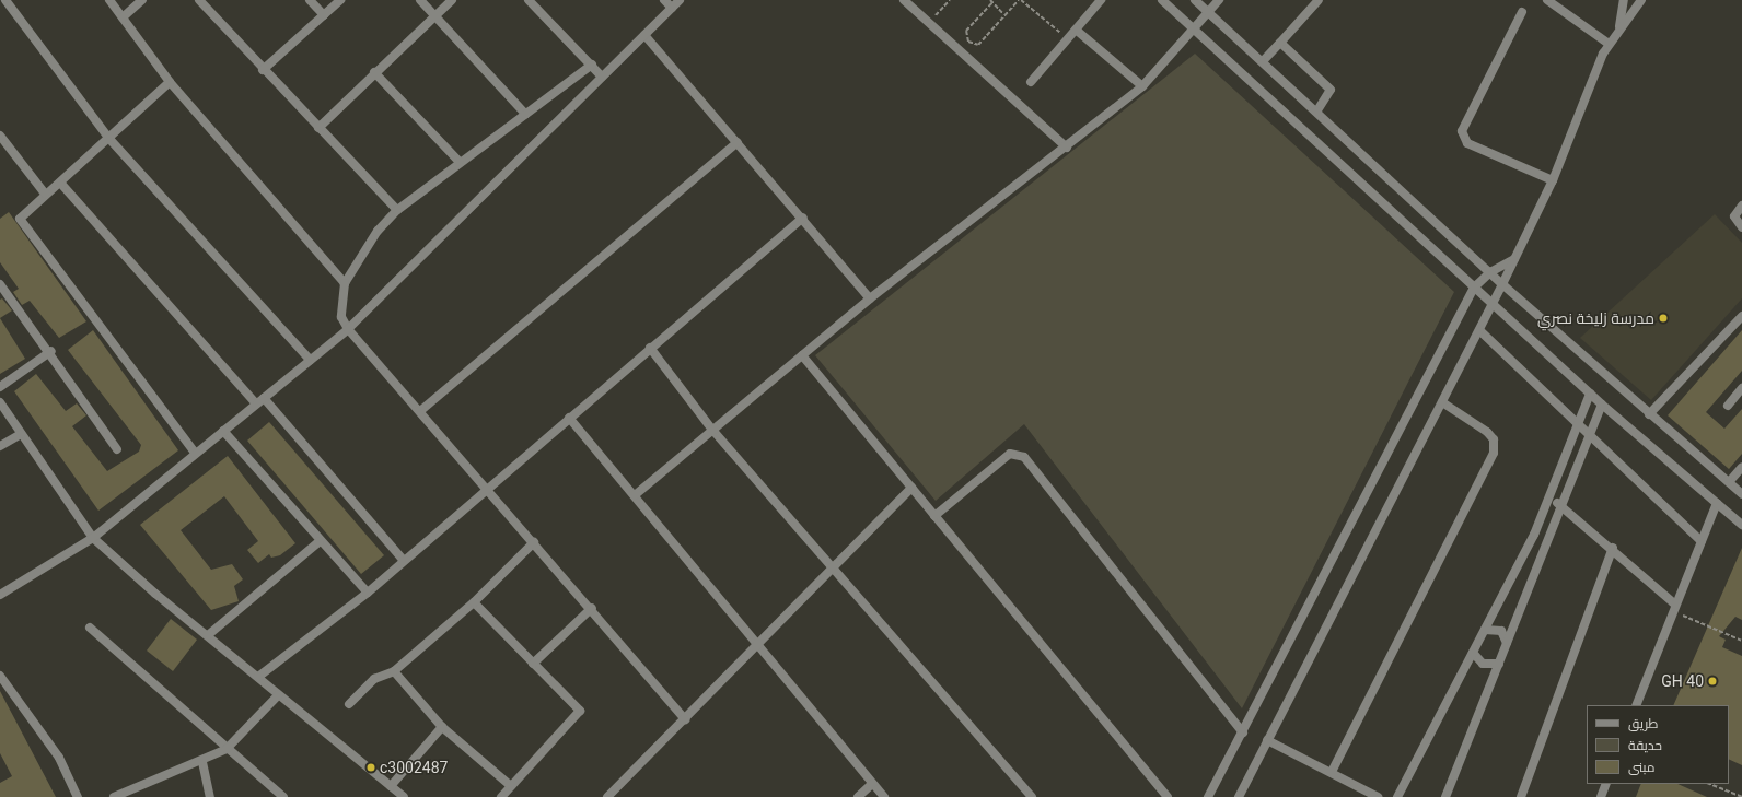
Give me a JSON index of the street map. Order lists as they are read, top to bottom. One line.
{"places":["مدرسة زليخة نصري","GH 40","c3002487"],"legend":["طريق","حديقة","مبنى"]}
